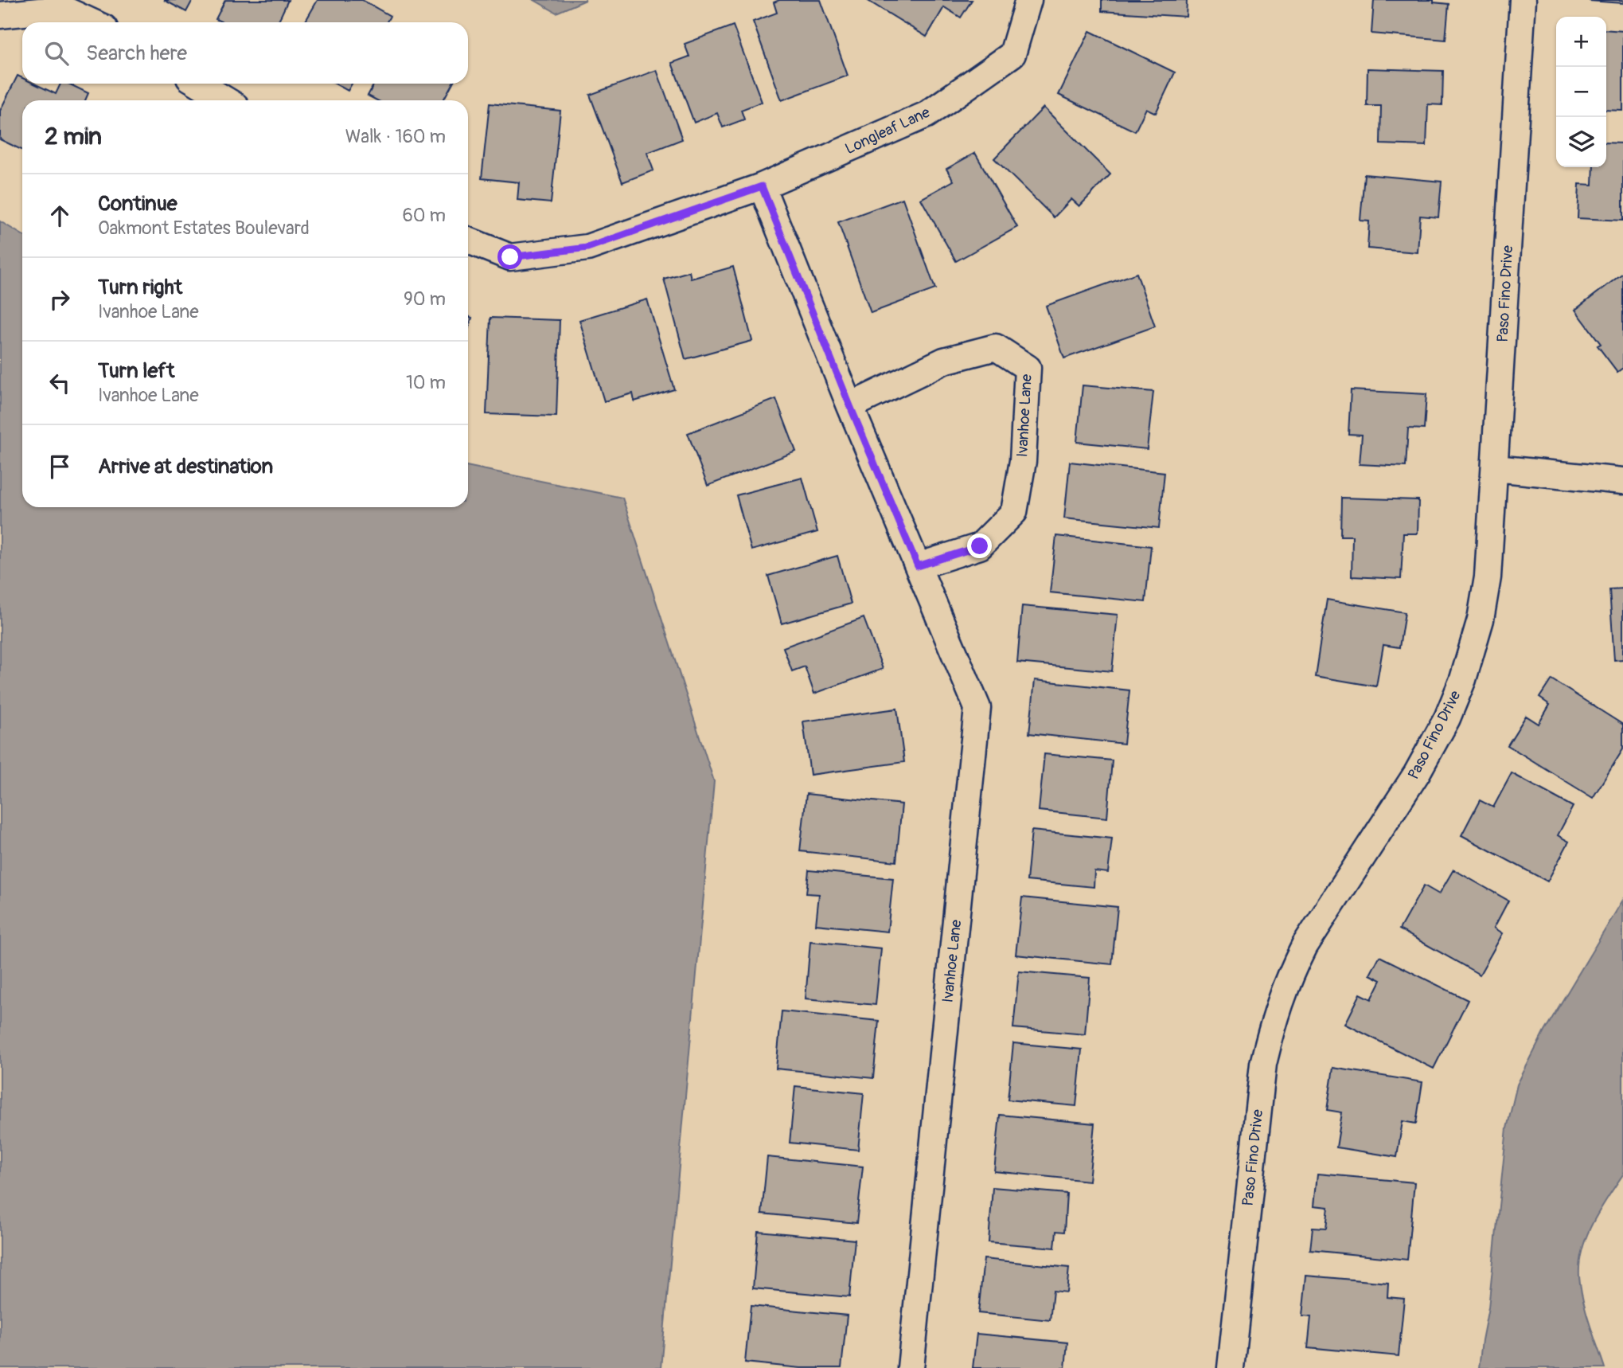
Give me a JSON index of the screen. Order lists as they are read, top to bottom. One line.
{"streets":{"street":["Longleaf Lane","Paso Fino Drive","Ivanhoe Lane"]},"crossings":[["Longleaf Lane","Ivanhoe Lane"]],"page":{"map_buttons":["+","−"],"search":"Search here","heading":["2 min","Walk · 160 m"],"list":[["Continue","Oakmont Estates Boulevard","60 m"],["Turn right","Ivanhoe Lane","90 m"],["Turn left","Ivanhoe Lane","10 m"],"Arrive at destination"]}}
